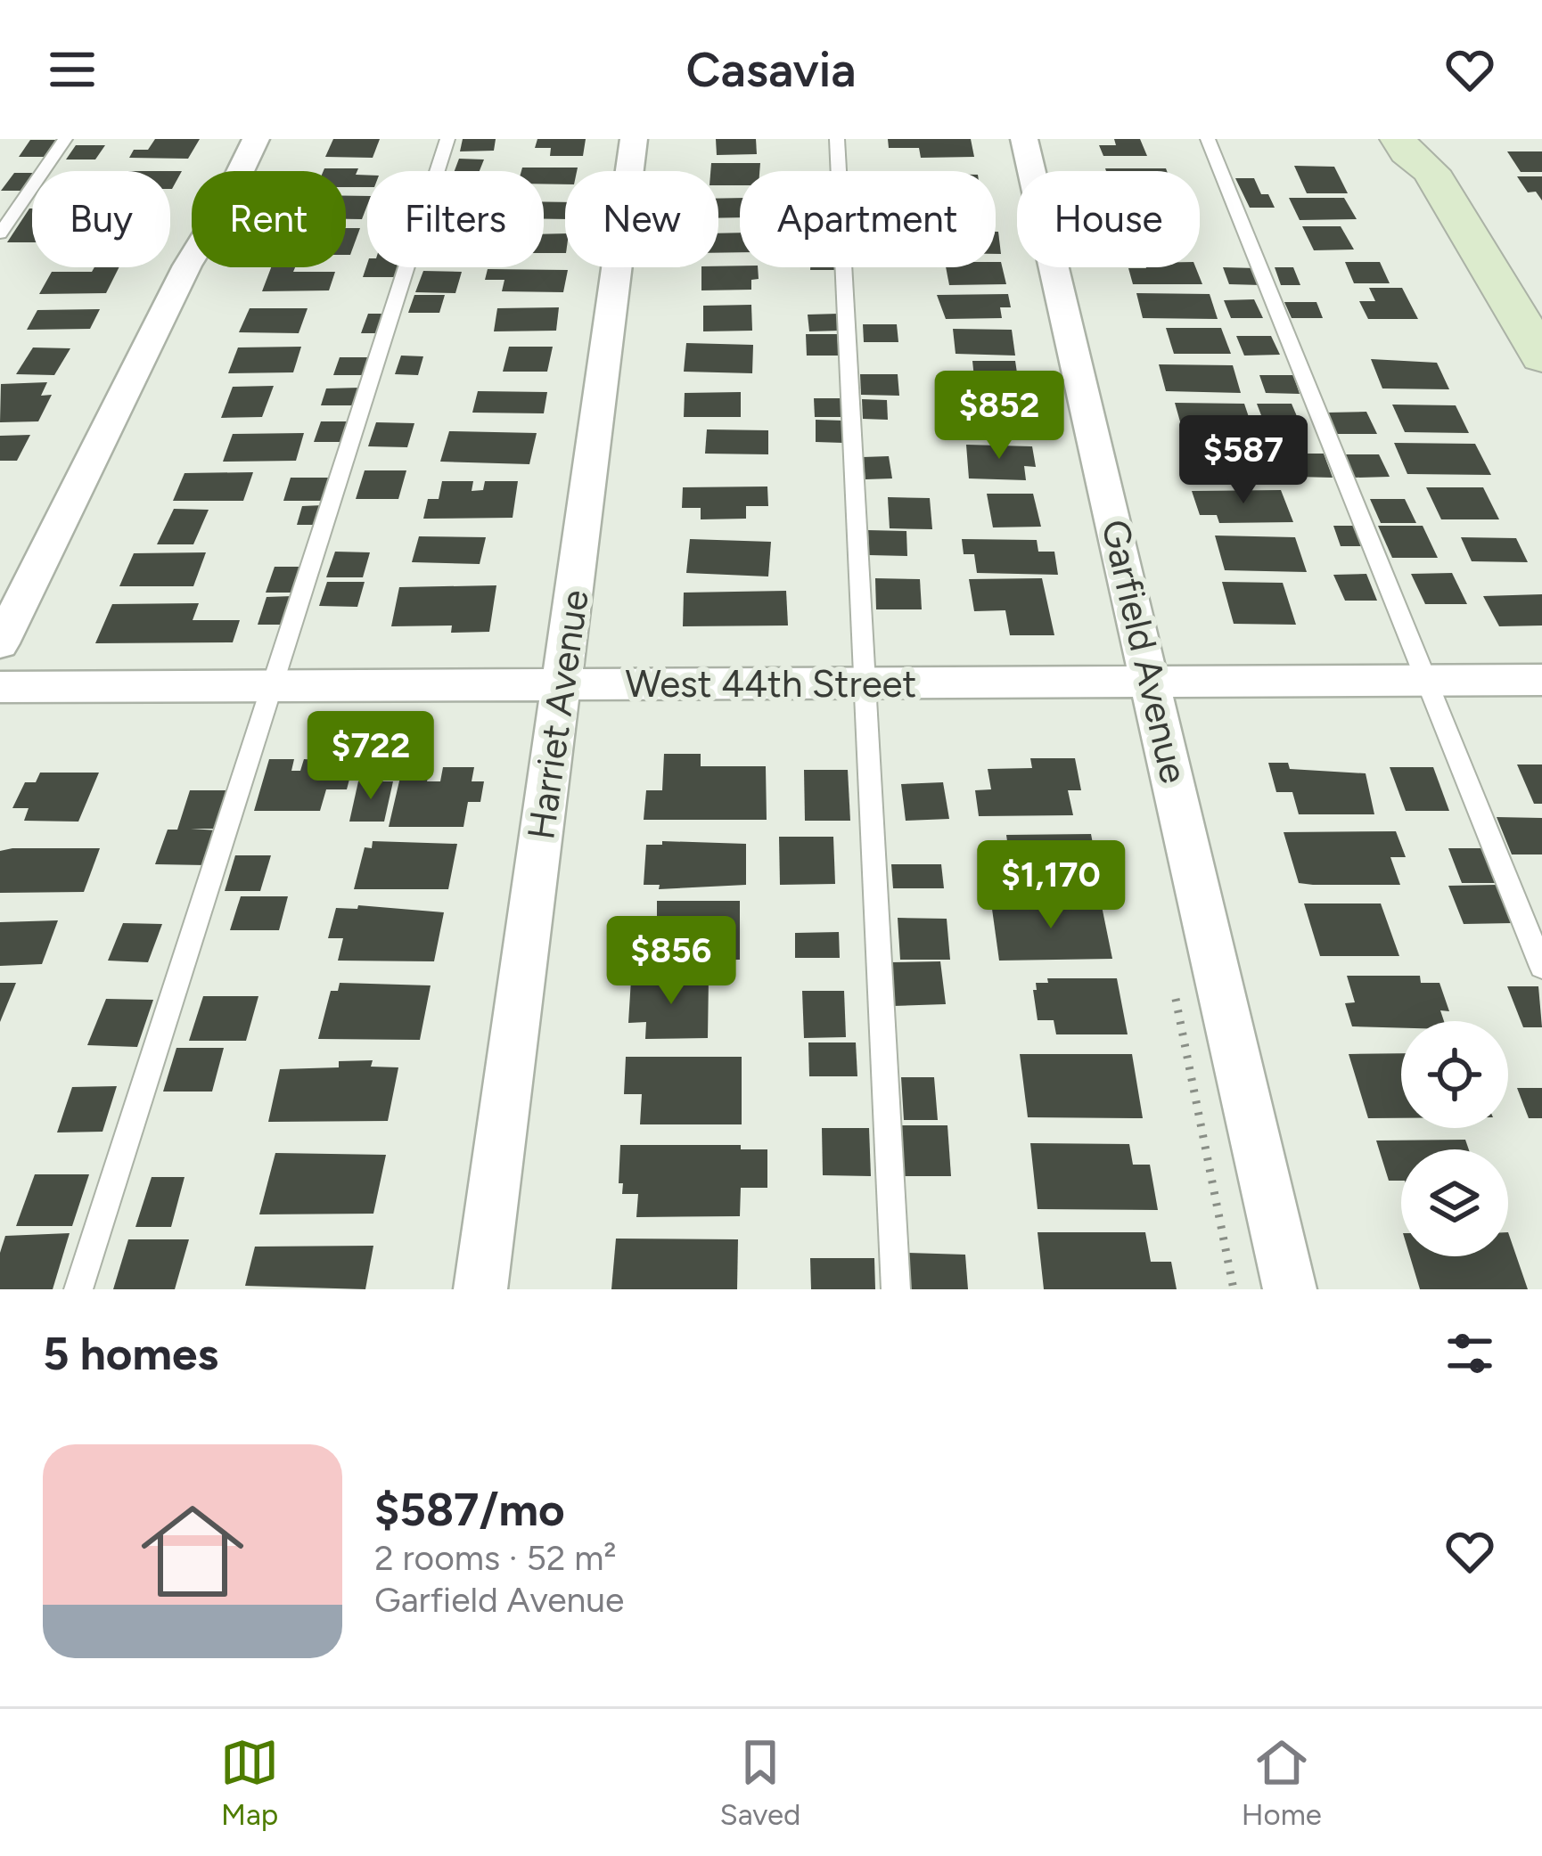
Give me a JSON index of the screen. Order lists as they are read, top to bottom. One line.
{"streets":{"street":["Garfield Avenue","West 44th Street","Harriet Avenue"]},"crossings":[["Garfield Avenue","West 44th Street"],["West 44th Street","Harriet Avenue"]],"page":{"header":"Casavia","chip":["Buy","Rent","Filters","New","Apartment","House"],"price":["$852","$587","$722","$1,170","$856"],"heading":"5 homes","list":[{"name":"$587/mo","note":"2 rooms · 52 m² · Garfield Avenue"}],"tabs":["Map","Saved","Home"]}}
